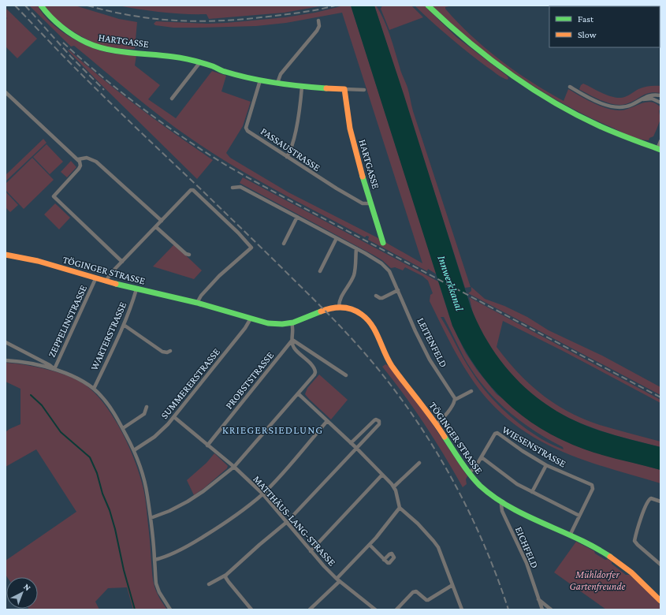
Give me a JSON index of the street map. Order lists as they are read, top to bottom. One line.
{"streets":{"street":["HARTGASSE","PASSAUSTRASSE","TÖGINGER STRASSE","ZEPPELINSTRASSE","WARTERSTRASSE","LEITENFELD","PROBSTSTRASSE","SUMMERERSTRASSE","WIESENSTRASSE","MATTHÄUS-LANG-STRASSE","EICHFELD"]},"crossings":[["HARTGASSE","PASSAUSTRASSE"],["TÖGINGER STRASSE","ZEPPELINSTRASSE"],["TÖGINGER STRASSE","WARTERSTRASSE"],["TÖGINGER STRASSE","SUMMERERSTRASSE"],["TÖGINGER STRASSE","WIESENSTRASSE"],["TÖGINGER STRASSE","EICHFELD"],["PROBSTSTRASSE","MATTHÄUS-LANG-STRASSE"],["SUMMERERSTRASSE","MATTHÄUS-LANG-STRASSE"]],"districts":["KRIEGERSIEDLUNG"],"water":["Innwerkkanal"],"parks":["Mühldorfer Gartenfreunde"],"legend":["Fast","Slow"],"north":"top right"}
